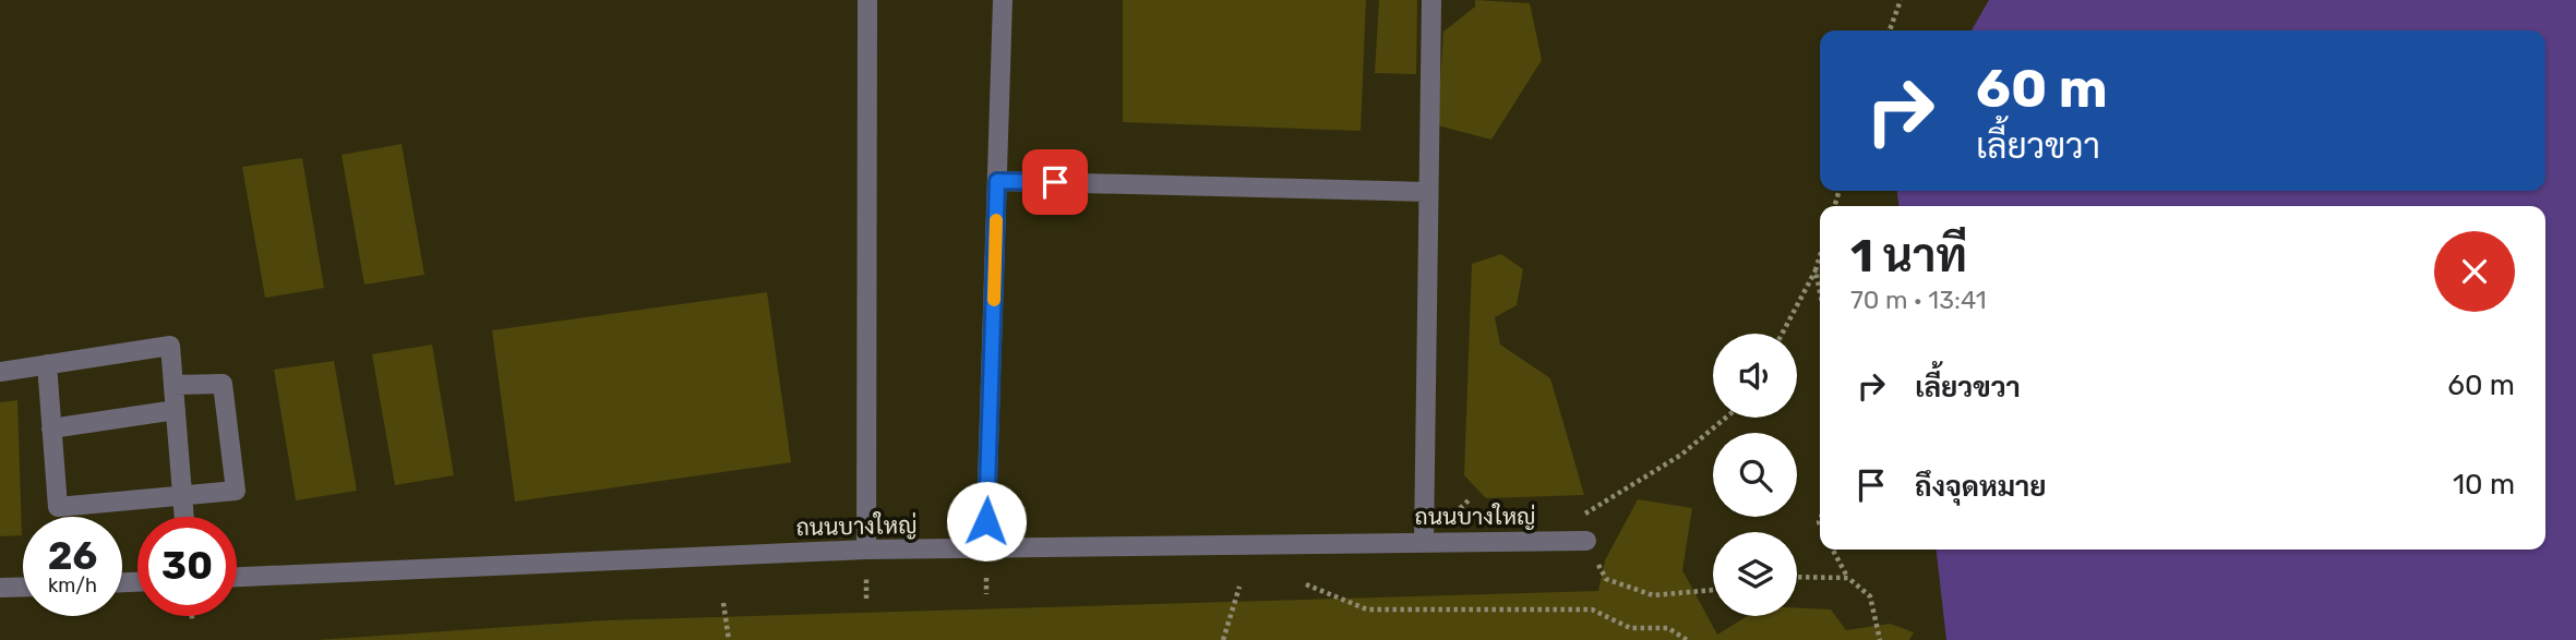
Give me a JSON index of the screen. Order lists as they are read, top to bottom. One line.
{"streets":{"street":["ถนนบางใหญ่"]},"page":{"turn":["60 m","เลี้ยวขวา"],"heading":["1 นาที","70 m · 13:41"],"list":[{"name":"เลี้ยวขวา","value":"60 m"},{"name":"ถึงจุดหมาย","value":"10 m"}],"speed":"26 km/h","limit":"30"}}
